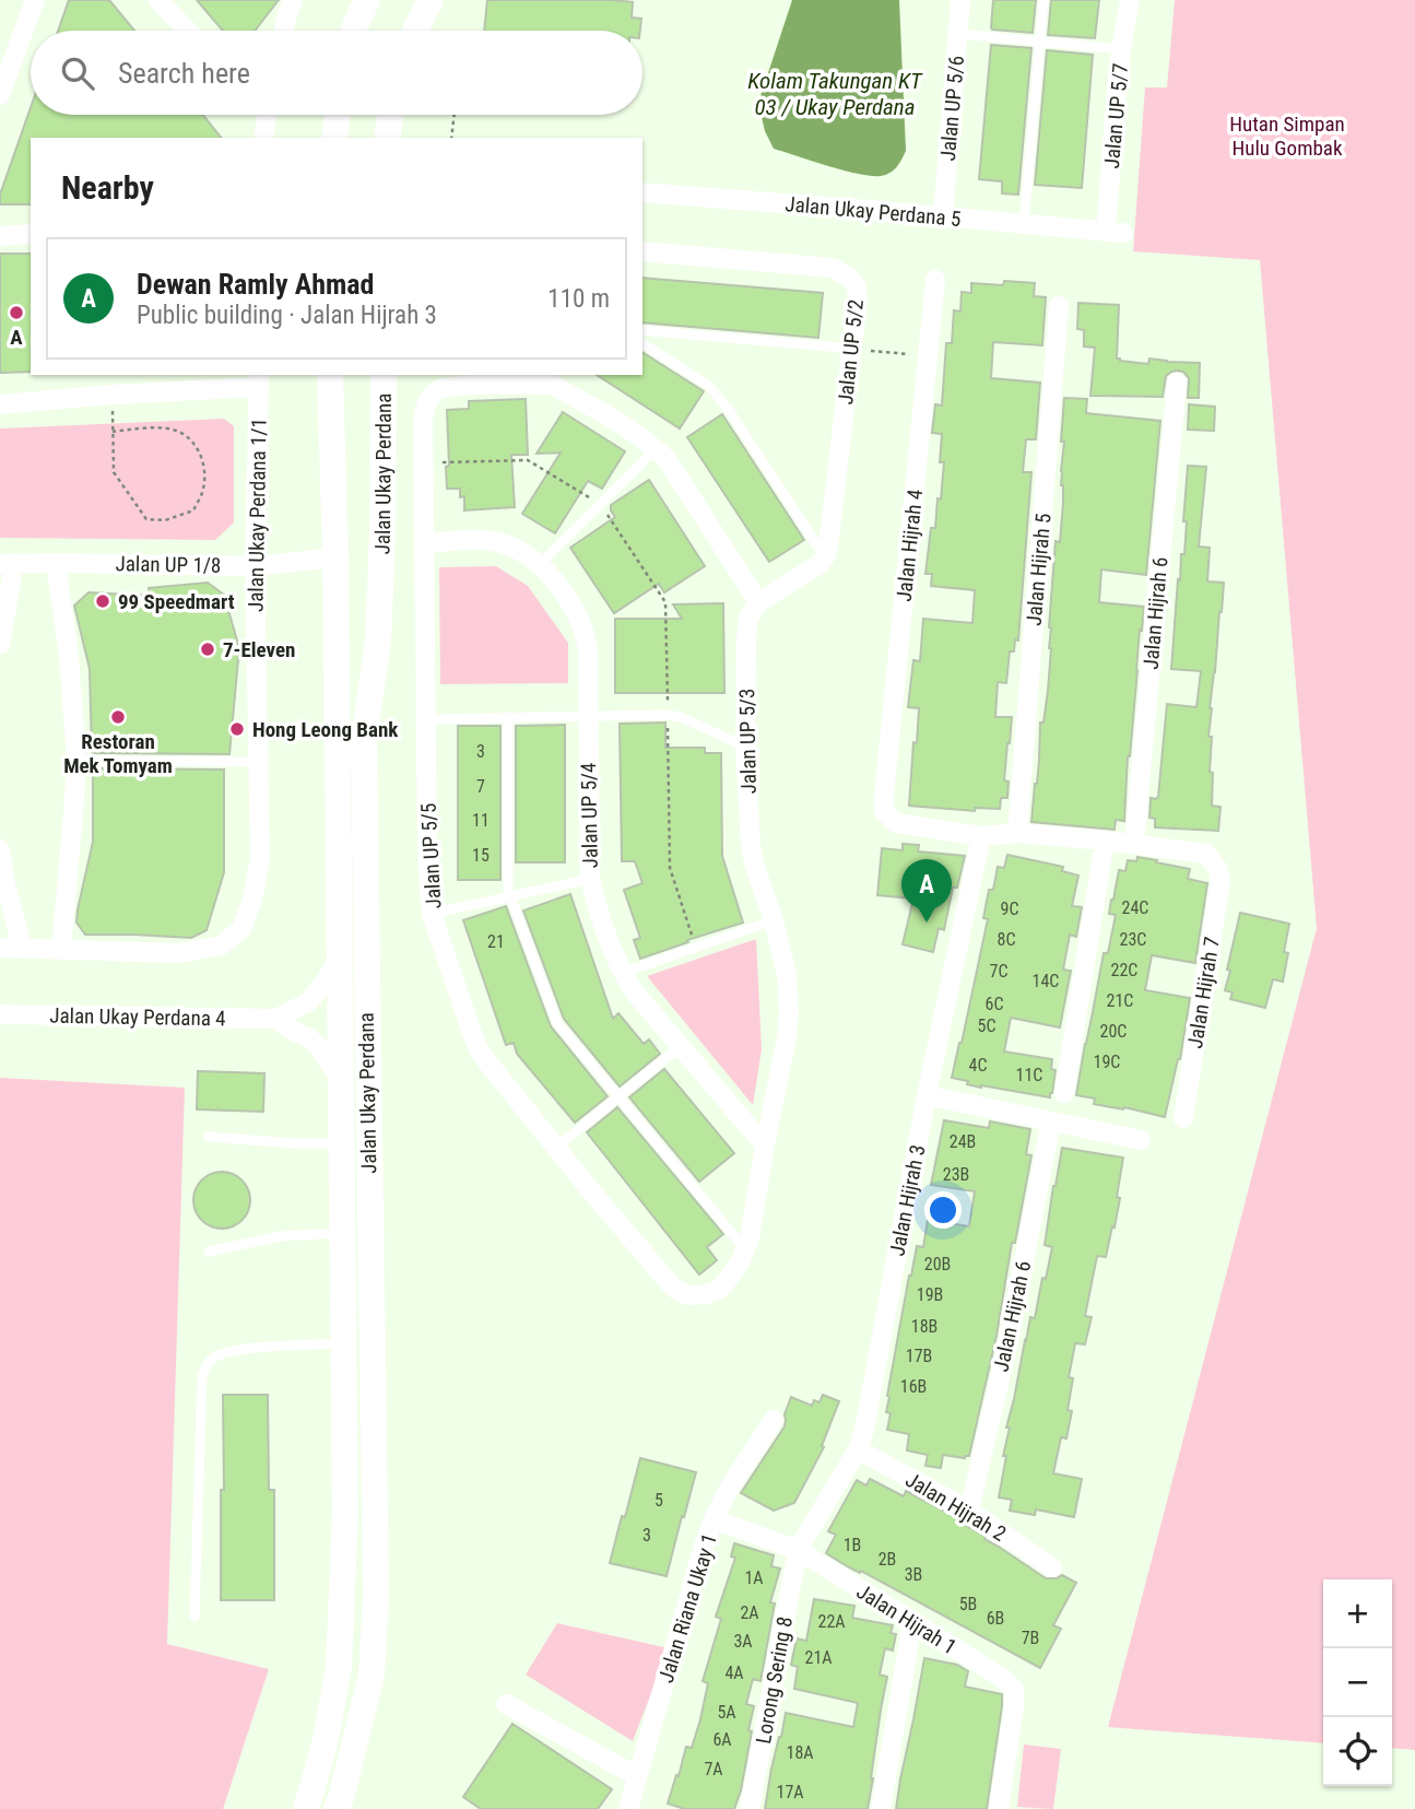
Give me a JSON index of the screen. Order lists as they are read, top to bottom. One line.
{"streets":{"street":["Jalan UP 5/6","Jalan UP 5/7","Jalan Ukay Perdana 5","Jalan UP 5/2","Jalan Ukay Perdana","Jalan Ukay Perdana 1/1","Jalan Hijrah 4","Jalan UP 1/8","Jalan Hijrah 5","Jalan Hijrah 6","Jalan UP 5/3","Jalan UP 5/4","Jalan UP 5/5","Jalan Hijrah 7","Jalan Ukay Perdana 4","Jalan Hijrah 3","Jalan Hijrah 2","Jalan Riana Ukay 1","Jalan Hijrah 1","Lorong Sering 8"]},"crossings":[["Jalan UP 5/6","Jalan Ukay Perdana 5"],["Jalan UP 5/7","Jalan Ukay Perdana 5"],["Jalan Ukay Perdana","Jalan UP 1/8"],["Jalan Ukay Perdana","Jalan Ukay Perdana 4"],["Jalan Ukay Perdana 1/1","Jalan UP 1/8"],["Jalan Hijrah 4","Jalan Hijrah 3"],["Jalan Hijrah 6","Jalan Hijrah 7"],["Jalan Hijrah 6","Jalan Hijrah 2"],["Jalan UP 5/3","Jalan UP 5/4"],["Jalan UP 5/3","Jalan UP 5/5"],["Jalan UP 5/4","Jalan UP 5/5"],["Jalan Hijrah 3","Jalan Hijrah 2"],["Jalan Hijrah 3","Jalan Hijrah 1"],["Jalan Hijrah 3","Lorong Sering 8"],["Jalan Riana Ukay 1","Jalan Hijrah 1"],["Jalan Hijrah 1","Lorong Sering 8"]],"water":["Kolam Takungan KT 03 / Ukay Perdana"],"parks":["Hutan Simpan Hulu Gombak"],"places":["A","99 Speedmart","7-Eleven","Restoran Mek Tomyam","Hong Leong Bank"],"house_numbers":["3","7","11","15","24C","9C","8C","23C","21","22C","7C","14C","21C","6C","5C","20C","19C","4C","11C","24B","23B","20B","19B","18B","17B","16B","5","3","1B","2B","3B","1A","5B","2A","6B","22A","7B","3A","21A","4A","5A","6A","18A","7A","17A"],"page":{"search":"Search here","heading":"Nearby","list":[{"mark":"A","name":"Dewan Ramly Ahmad","note":"Public building · Jalan Hijrah 3","value":"110 m"}],"pins":"A","map_buttons":["+","−"]}}
